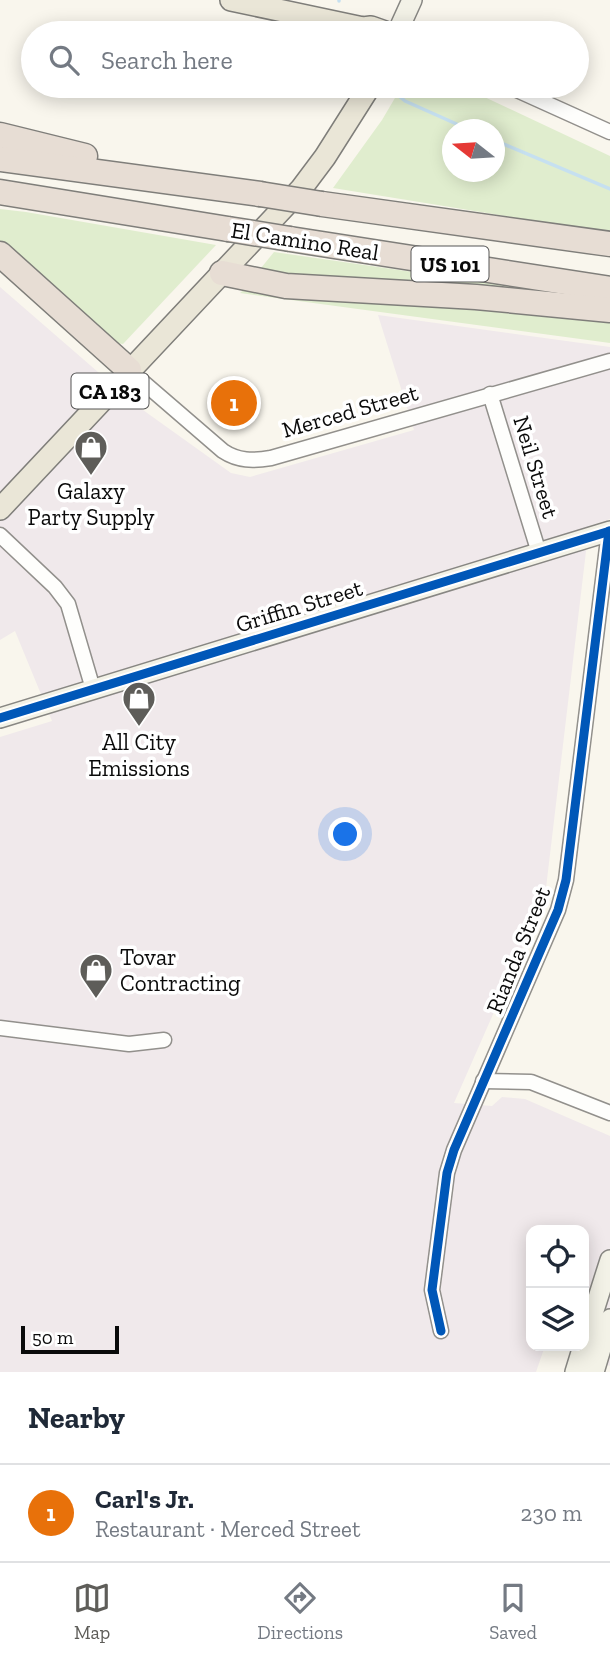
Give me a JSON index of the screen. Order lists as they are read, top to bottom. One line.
{"streets":{"highway":["El Camino Real","US 101"],"main road":["CA 183"],"street":["Merced Street","Neil Street","Griffin Street","Rianda Street"]},"crossings":[["CA 183","Merced Street"],["Merced Street","Neil Street"],["Neil Street","Griffin Street"],["Griffin Street","Rianda Street"]],"places":{"shop":["Galaxy Party Supply","All City Emissions","Tovar Contracting"]},"scale_bar":"50 m","north":"left","page":{"search":"Search here","pins":"1","scale":"50 m","heading":"Nearby","list":[{"mark":"1","name":"Carl's Jr.","note":"Restaurant · Merced Street","value":"230 m"}],"nav":["Map","Directions","Saved"]}}
